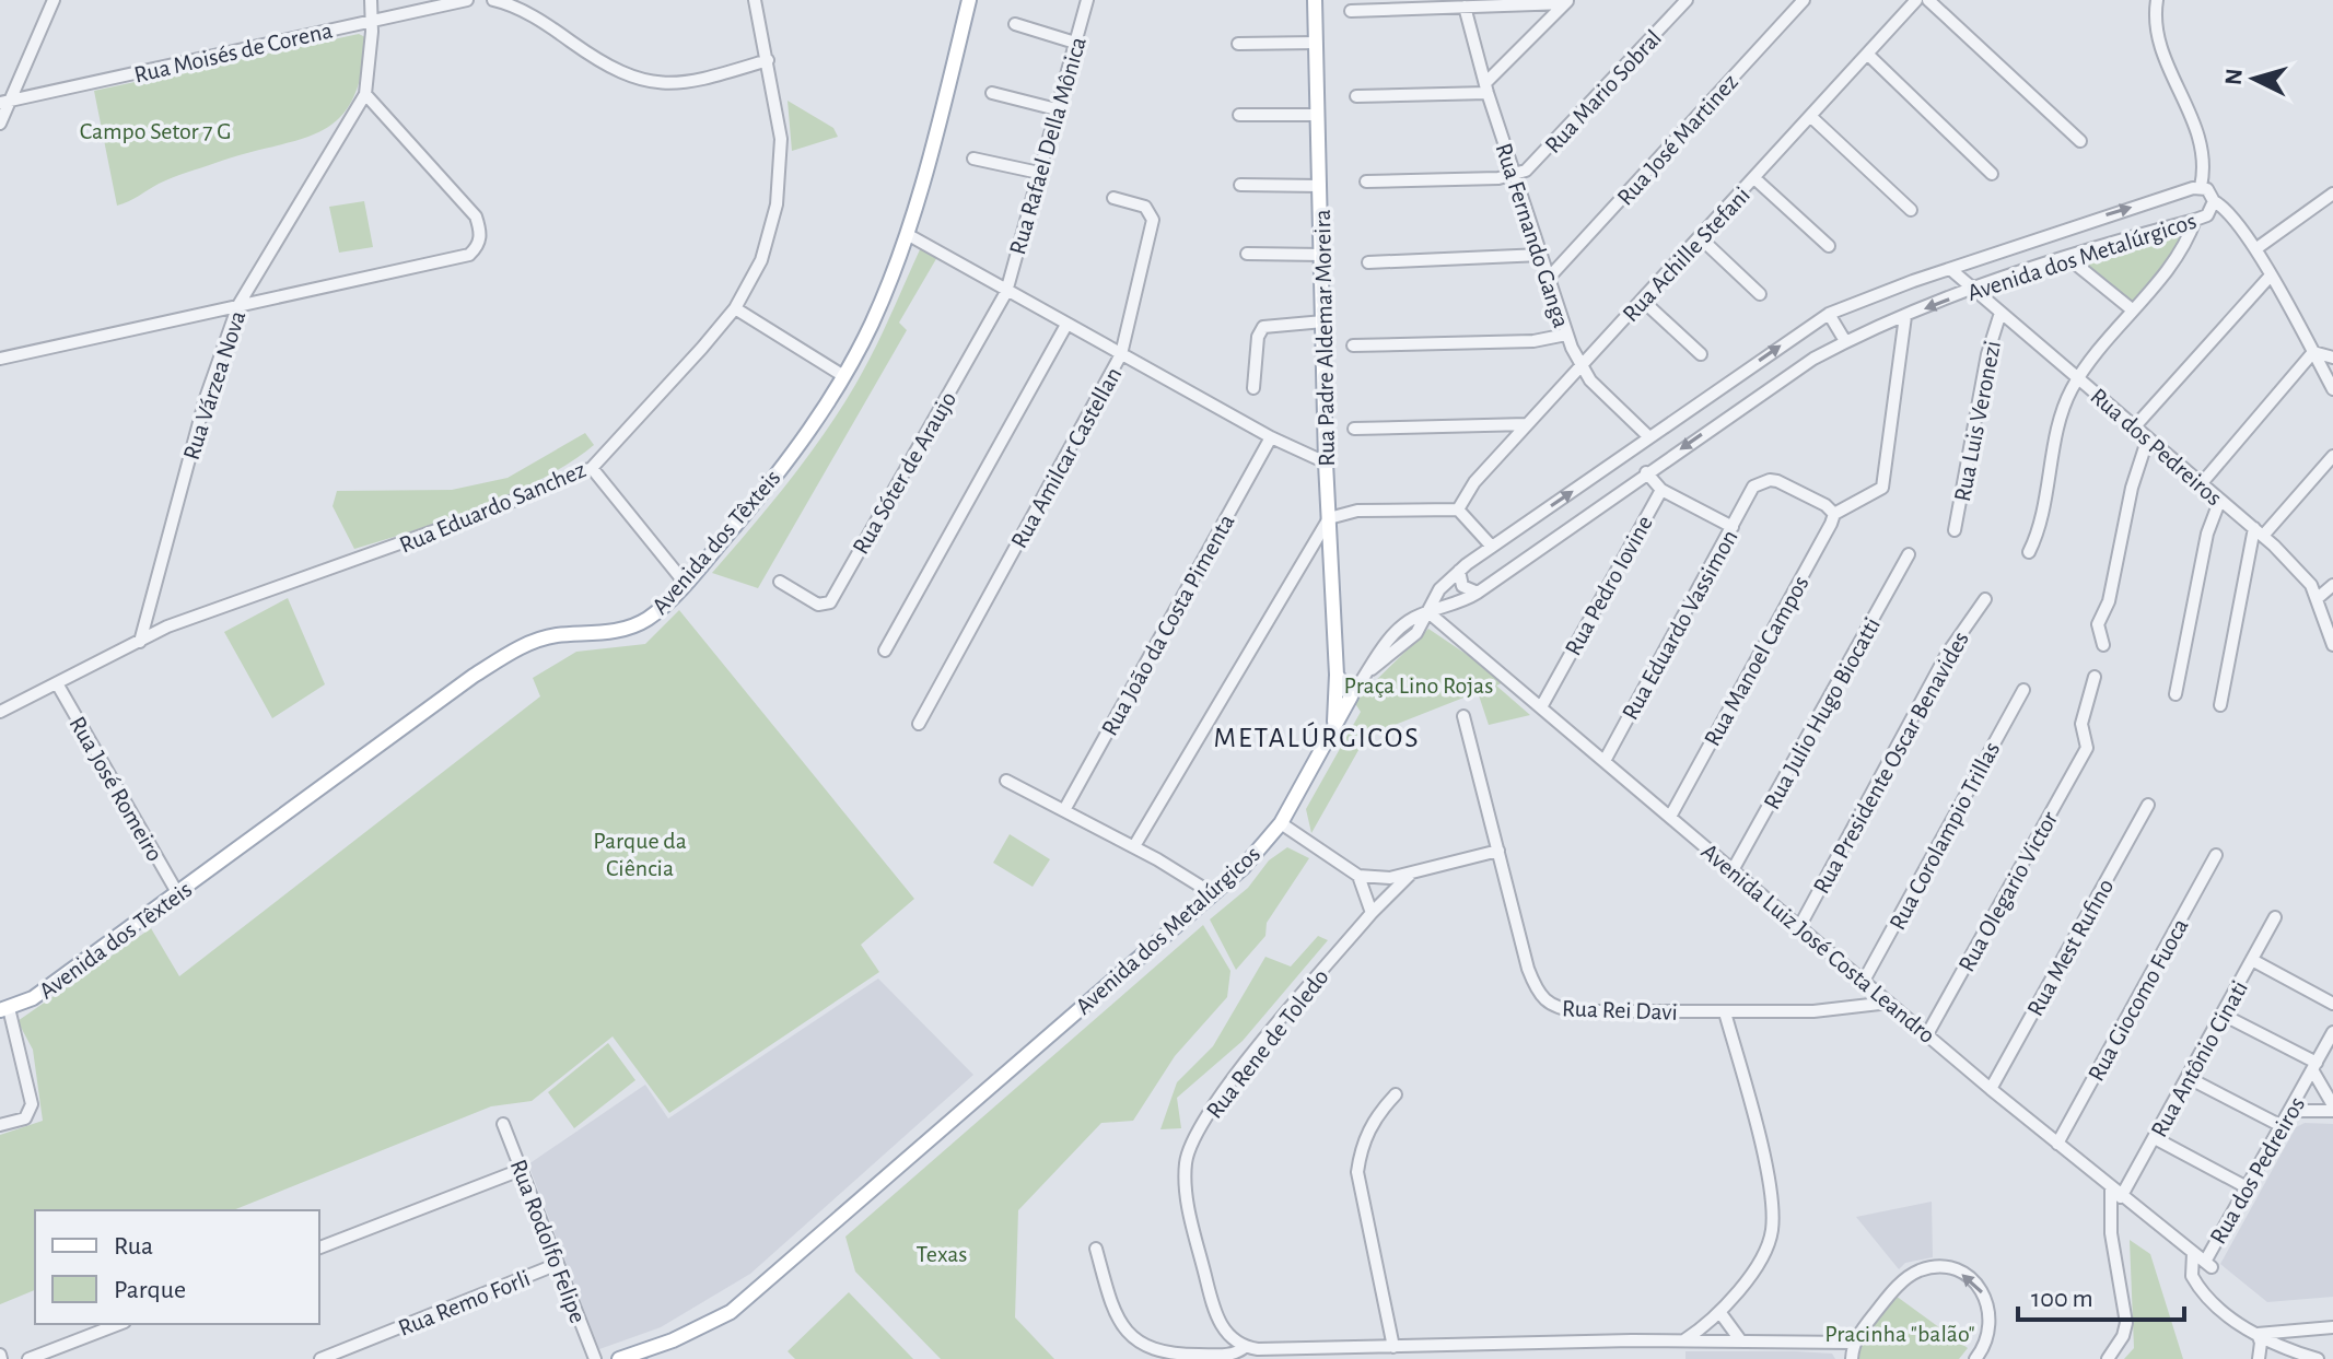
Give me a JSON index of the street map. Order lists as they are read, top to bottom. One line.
{"streets":{"main road":["Avenida dos Metalúrgicos","Rua Padre Aldemar Moreira","Avenida dos Têxteis"],"street":["Rua Moisés de Corena","Rua Mario Sobral","Rua José Martinez","Rua Rafael Della Mônica","Rua Fernando Ganga","Rua Achille Stefani","Rua Várzea Nova","Rua Luis Veronezi","Rua dos Pedreiros","Rua Amilcar Castellan","Rua Sóter de Araujo","Rua Eduardo Sanchez","Rua Pedro Iovine","Rua João da Costa Pimenta","Rua Eduardo Vassimon","Rua Manoel Campos","Rua Julio Hugo Biocatti","Rua Presidente Oscar Benavides","Rua José Romeiro","Rua Corolampio Trillas","Rua Olegario Victor","Avenida Luiz José Costa Leandro","Rua Mest Rufino","Rua Giocomo Fuoca","Rua Rei Davi","Rua Rene de Toledo","Rua Antônio Cinati","Rua Rodolfo Felipe","Rua Remo Forli"]},"crossings":[["Rua Moisés de Corena","Rua Várzea Nova"],["Rua Mario Sobral","Rua Fernando Ganga"],["Rua José Martinez","Rua Fernando Ganga"],["Rua Rafael Della Mônica","Rua Sóter de Araujo"],["Rua Fernando Ganga","Rua Achille Stefani"],["Rua Fernando Ganga","Avenida dos Metalúrgicos"],["Avenida dos Metalúrgicos","Rua Padre Aldemar Moreira"],["Avenida dos Metalúrgicos","Rua dos Pedreiros"],["Avenida dos Metalúrgicos","Avenida Luiz José Costa Leandro"],["Rua Várzea Nova","Rua Eduardo Sanchez"],["Rua Luis Veronezi","Rua dos Pedreiros"],["Rua dos Pedreiros","Avenida Luiz José Costa Leandro"],["Rua Eduardo Sanchez","Rua José Romeiro"],["Avenida dos Têxteis","Rua José Romeiro"],["Rua Pedro Iovine","Rua Eduardo Vassimon"],["Rua Pedro Iovine","Avenida Luiz José Costa Leandro"],["Rua Eduardo Vassimon","Rua Manoel Campos"],["Rua Eduardo Vassimon","Avenida Luiz José Costa Leandro"],["Rua Manoel Campos","Avenida Luiz José Costa Leandro"],["Rua Julio Hugo Biocatti","Avenida Luiz José Costa Leandro"],["Rua Presidente Oscar Benavides","Avenida Luiz José Costa Leandro"],["Rua Corolampio Trillas","Avenida Luiz José Costa Leandro"],["Rua Olegario Victor","Avenida Luiz José Costa Leandro"],["Avenida Luiz José Costa Leandro","Rua Mest Rufino"],["Avenida Luiz José Costa Leandro","Rua Giocomo Fuoca"],["Avenida Luiz José Costa Leandro","Rua Rei Davi"],["Avenida Luiz José Costa Leandro","Rua Antônio Cinati"],["Rua Rodolfo Felipe","Rua Remo Forli"]],"districts":["METALÚRGICOS"],"parks":["Campo Setor 7 G","Praça Lino Rojas","Parque da Ciência","Texas","Pracinha \"balão\""],"legend":["Rua","Parque"],"scale_bar":"100 m","north":"left"}
